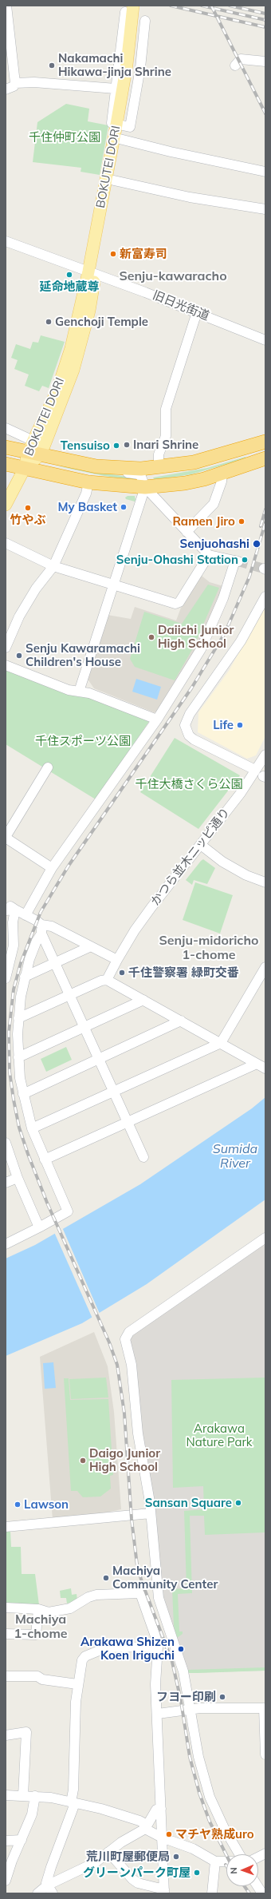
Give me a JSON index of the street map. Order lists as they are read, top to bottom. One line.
{"streets":{"main road":["BOKUTEI DORI"],"street":["旧日光街道","かつら並木ニッピ通り"]},"crossings":[["BOKUTEI DORI","旧日光街道"]],"districts":["Senju-kawaracho","Senju-midoricho 1-chome","Machiya 1-chome"],"water":["Sumida River"],"parks":["千住仲町公園","千住スポーツ公園","千住大橋さくら公園","Arakawa Nature Park"],"places":["Nakamachi Hikawa-jinja Shrine","新富寿司","延命地蔵尊","Genchoji Temple","Inari Shrine","Tensuiso","My Basket","竹やぶ","Ramen Jiro","Senjuohashi","Senju-Ohashi Station","Daiichi Junior High School","Senju Kawaramachi Children's House","Life","千住警察署 緑町交番","Daigo Junior High School","Sansan Square","Lawson","Machiya Community Center","Arakawa Shizen Koen Iriguchi","フヨー印刷","マチヤ熟成uro","荒川町屋郵便局","グリーンパーク町屋"],"north":"left"}
